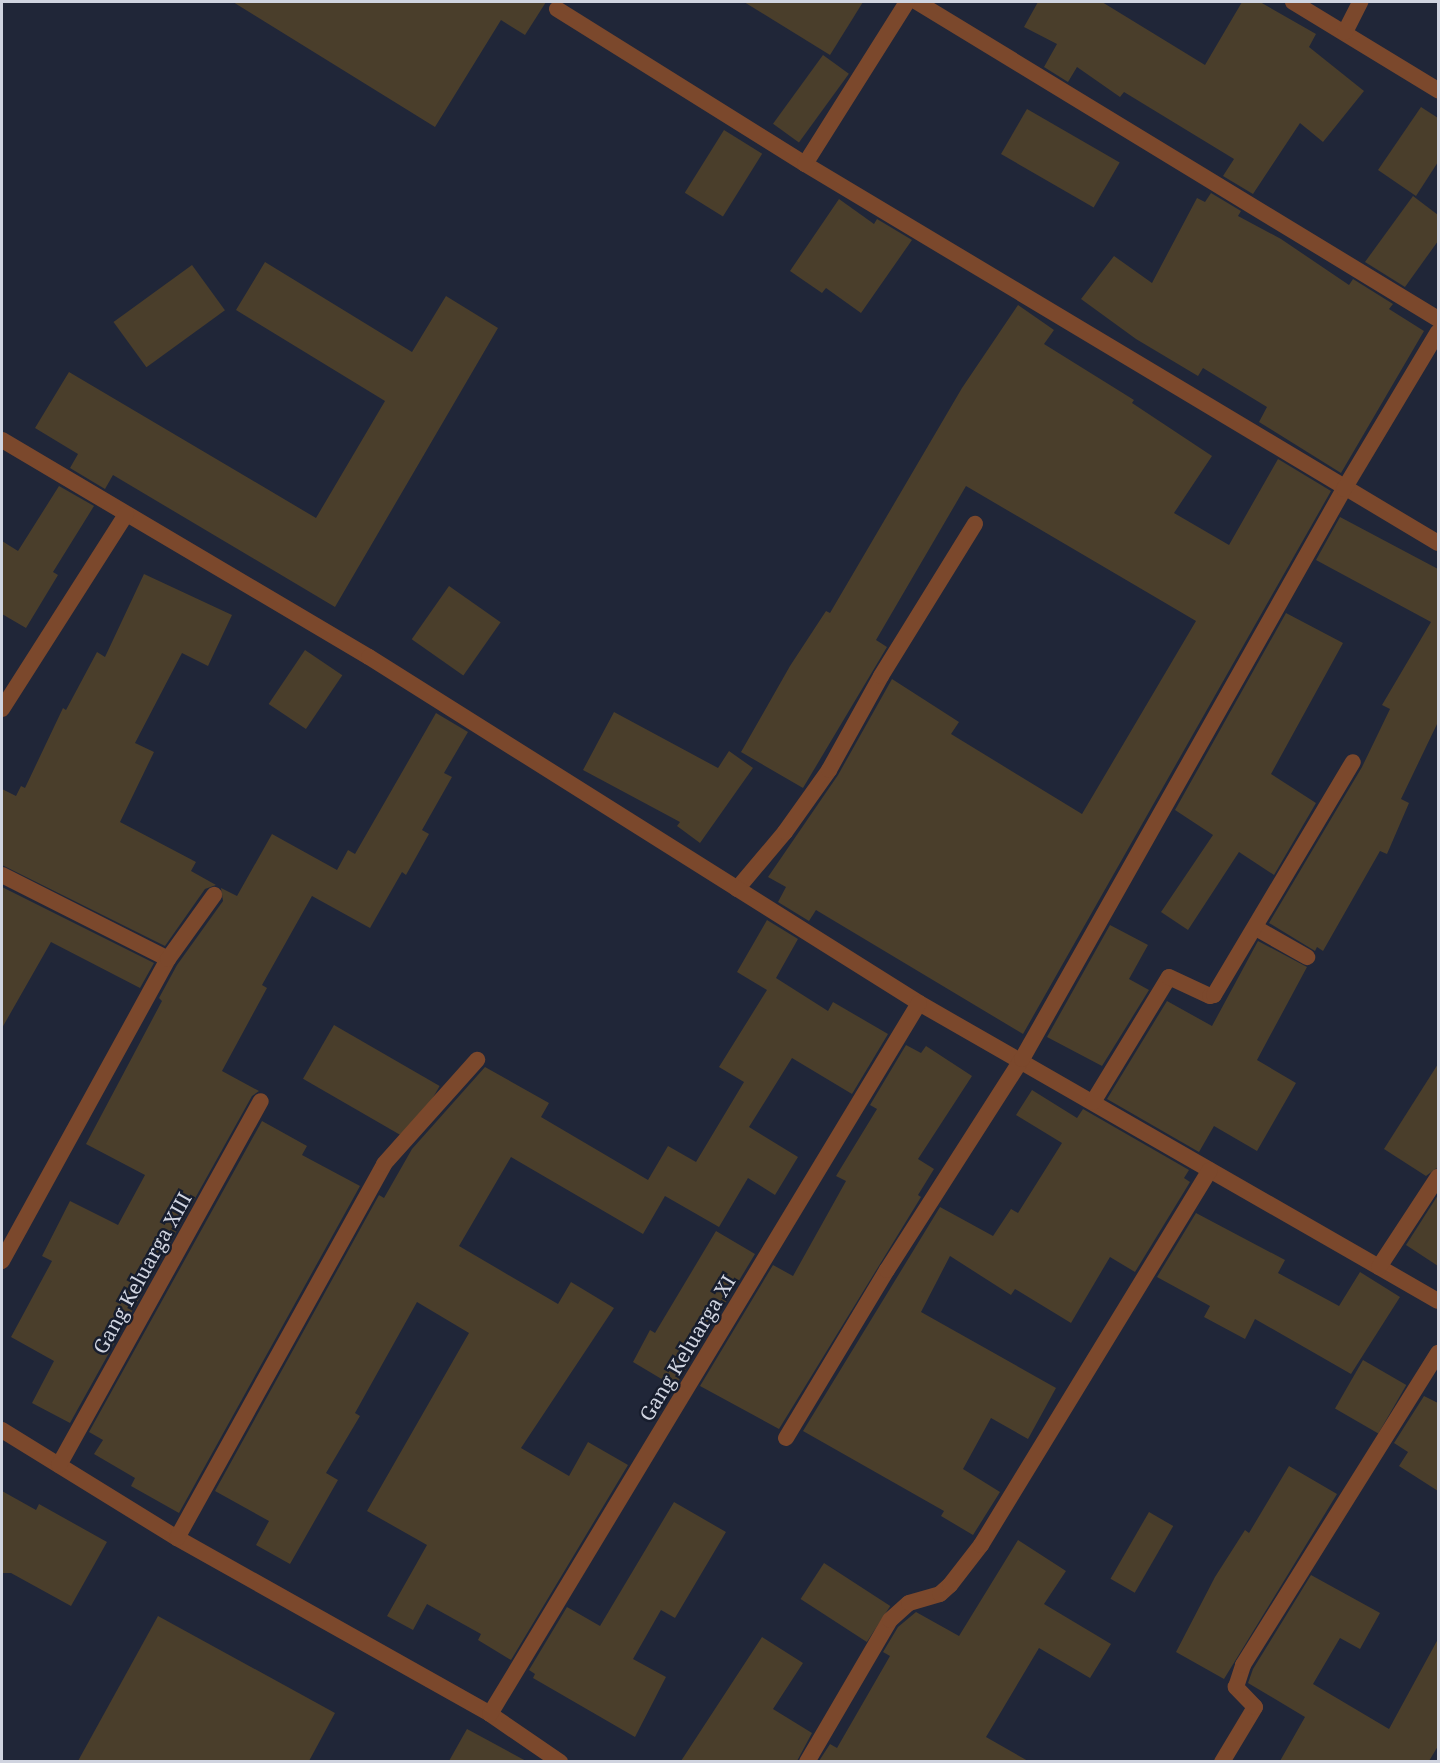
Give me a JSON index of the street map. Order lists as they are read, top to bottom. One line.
{"streets":{"street":["Gang Keluarga XIII","Gang Keluarga XI"]}}
